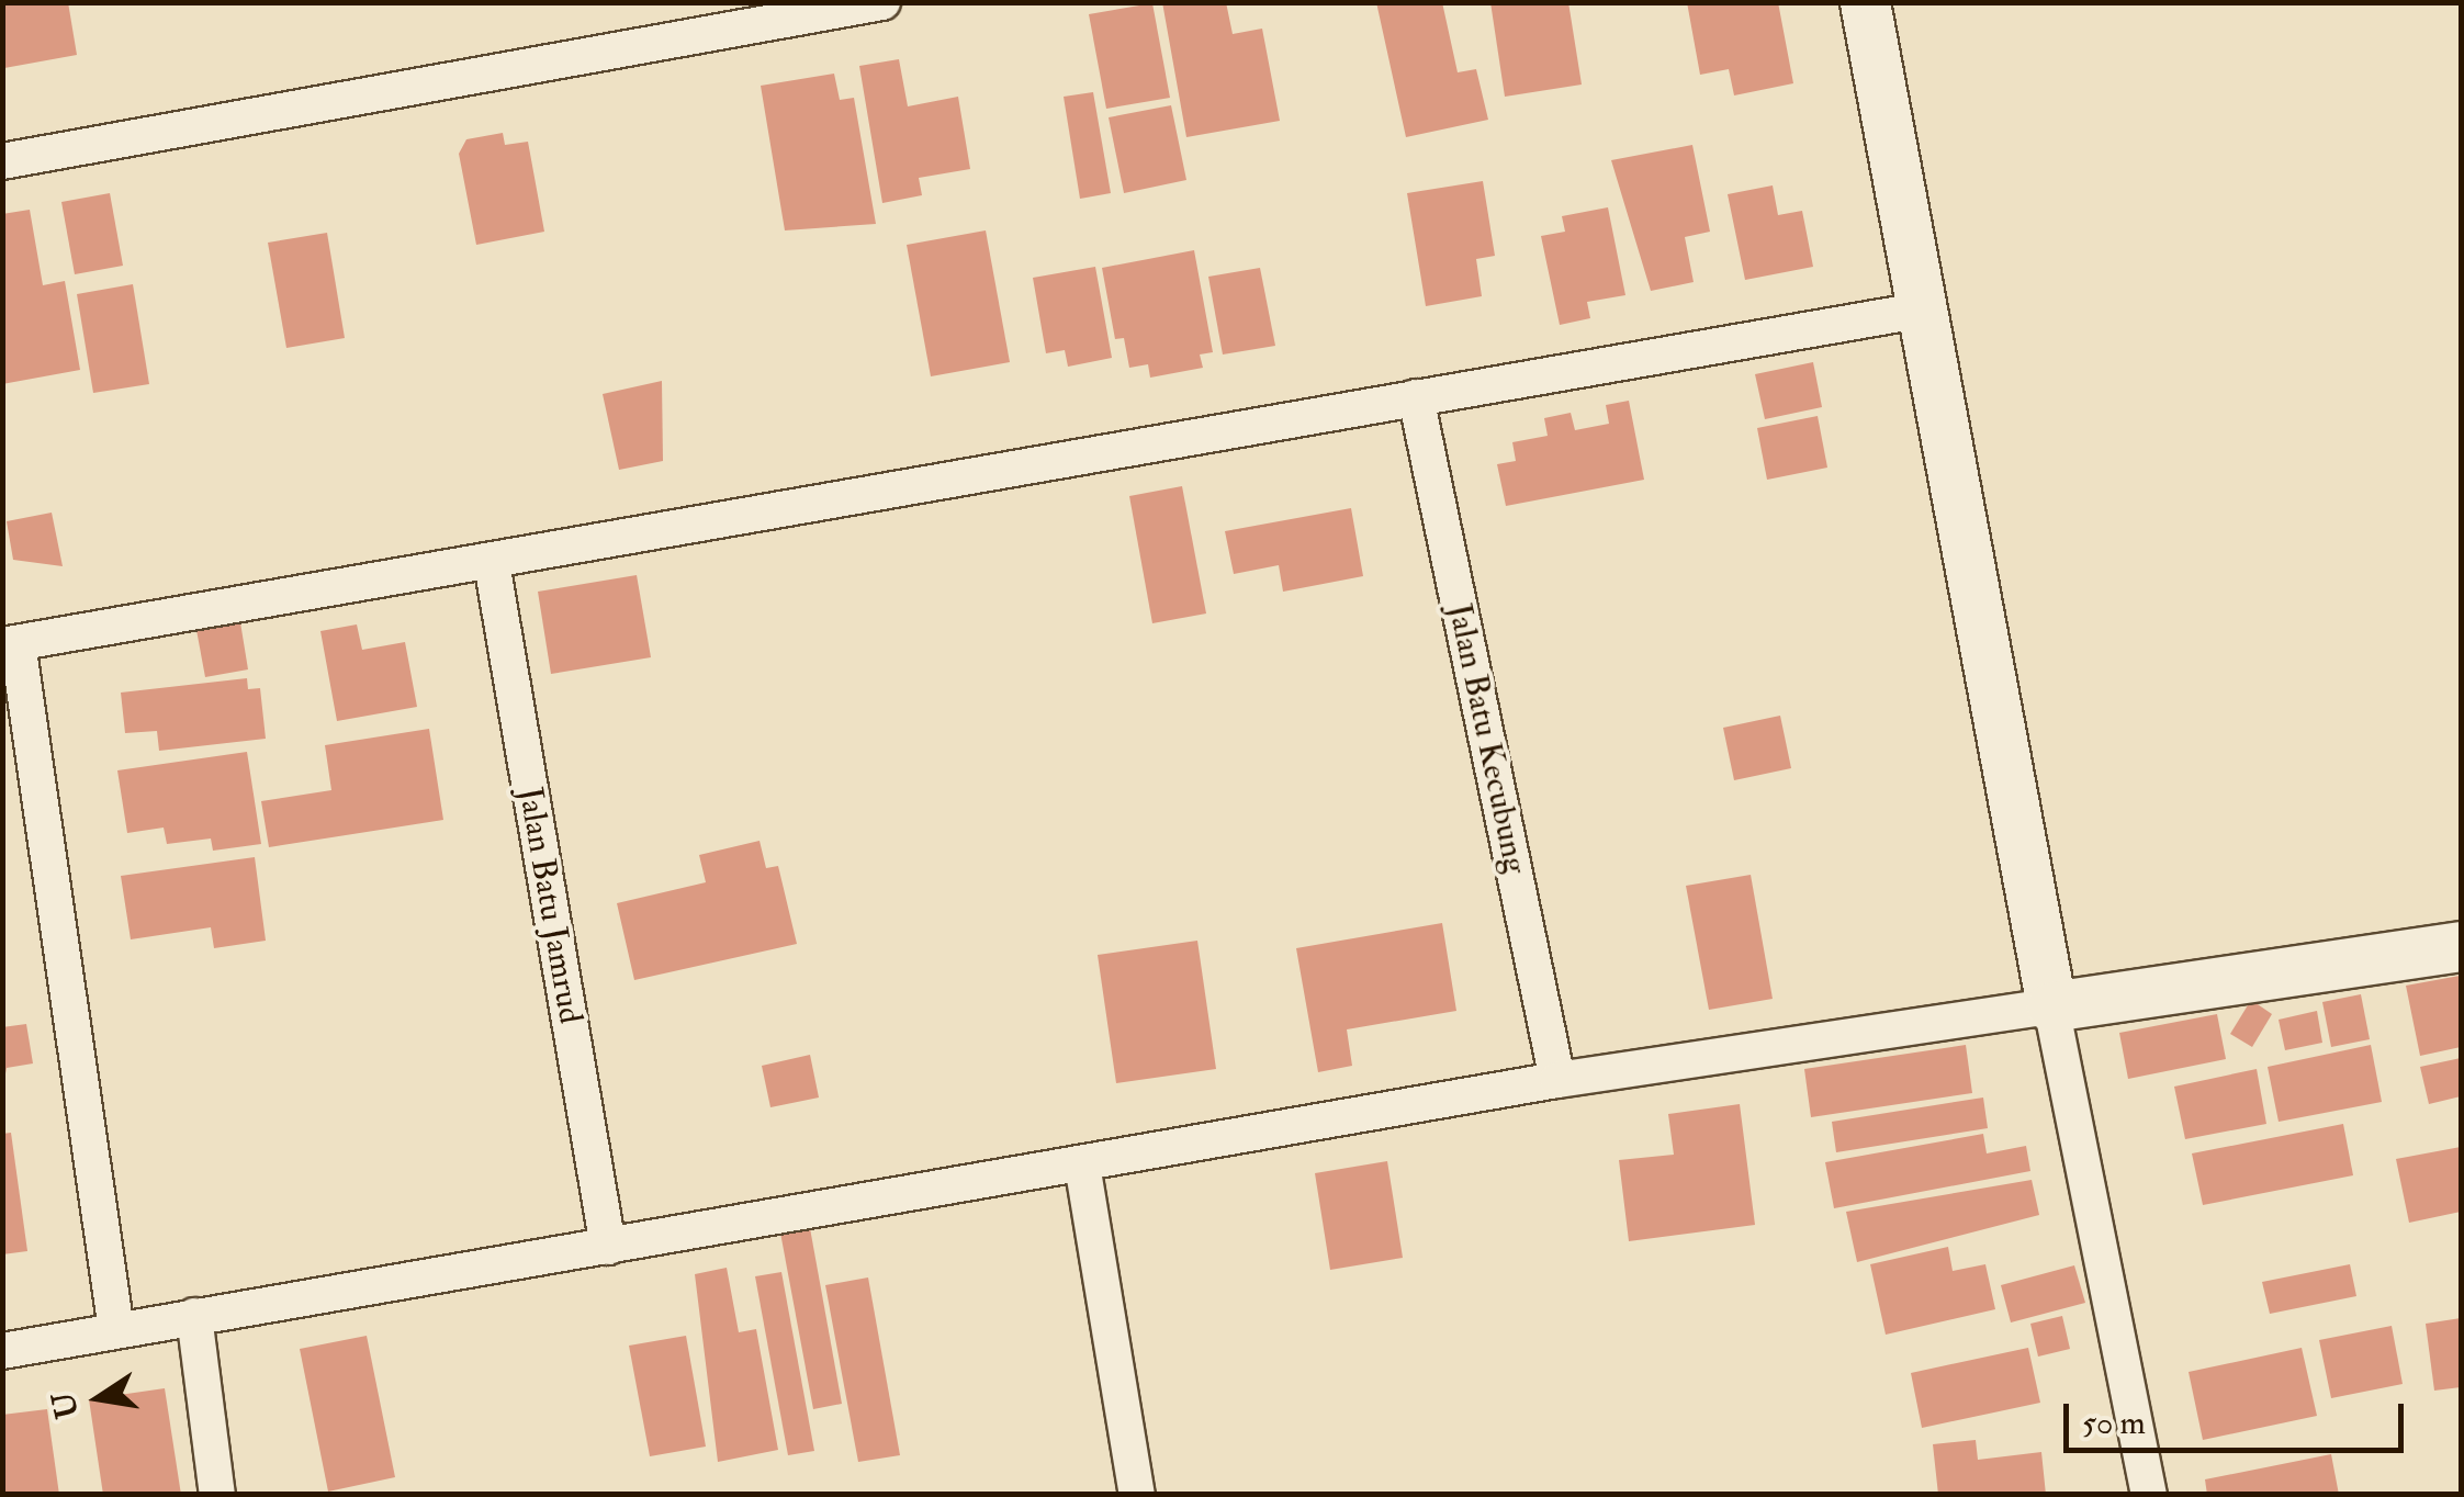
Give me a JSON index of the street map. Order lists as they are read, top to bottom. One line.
{"streets":{"street":["Jalan Batu Kecubung","Jalan Batu Jamrud"]},"scale_bar":"50 m","north":"left"}
